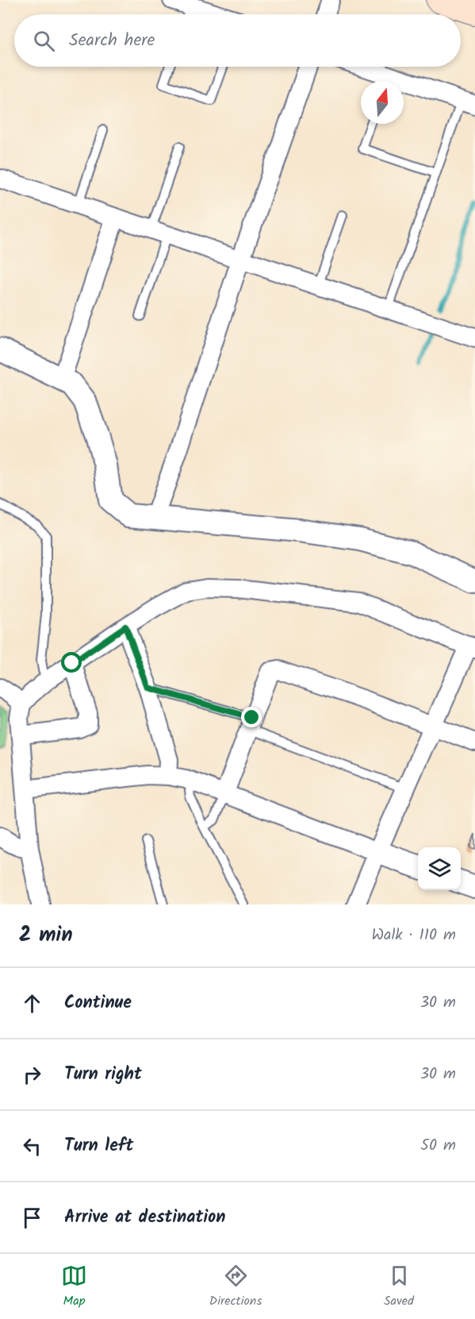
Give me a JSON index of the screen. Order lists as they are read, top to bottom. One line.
{"north":"top","page":{"search":"Search here","heading":["2 min","Walk · 110 m"],"list":[["Continue","30 m"],["Turn right","30 m"],["Turn left","50 m"],"Arrive at destination"],"nav":["Map","Directions","Saved"]}}
